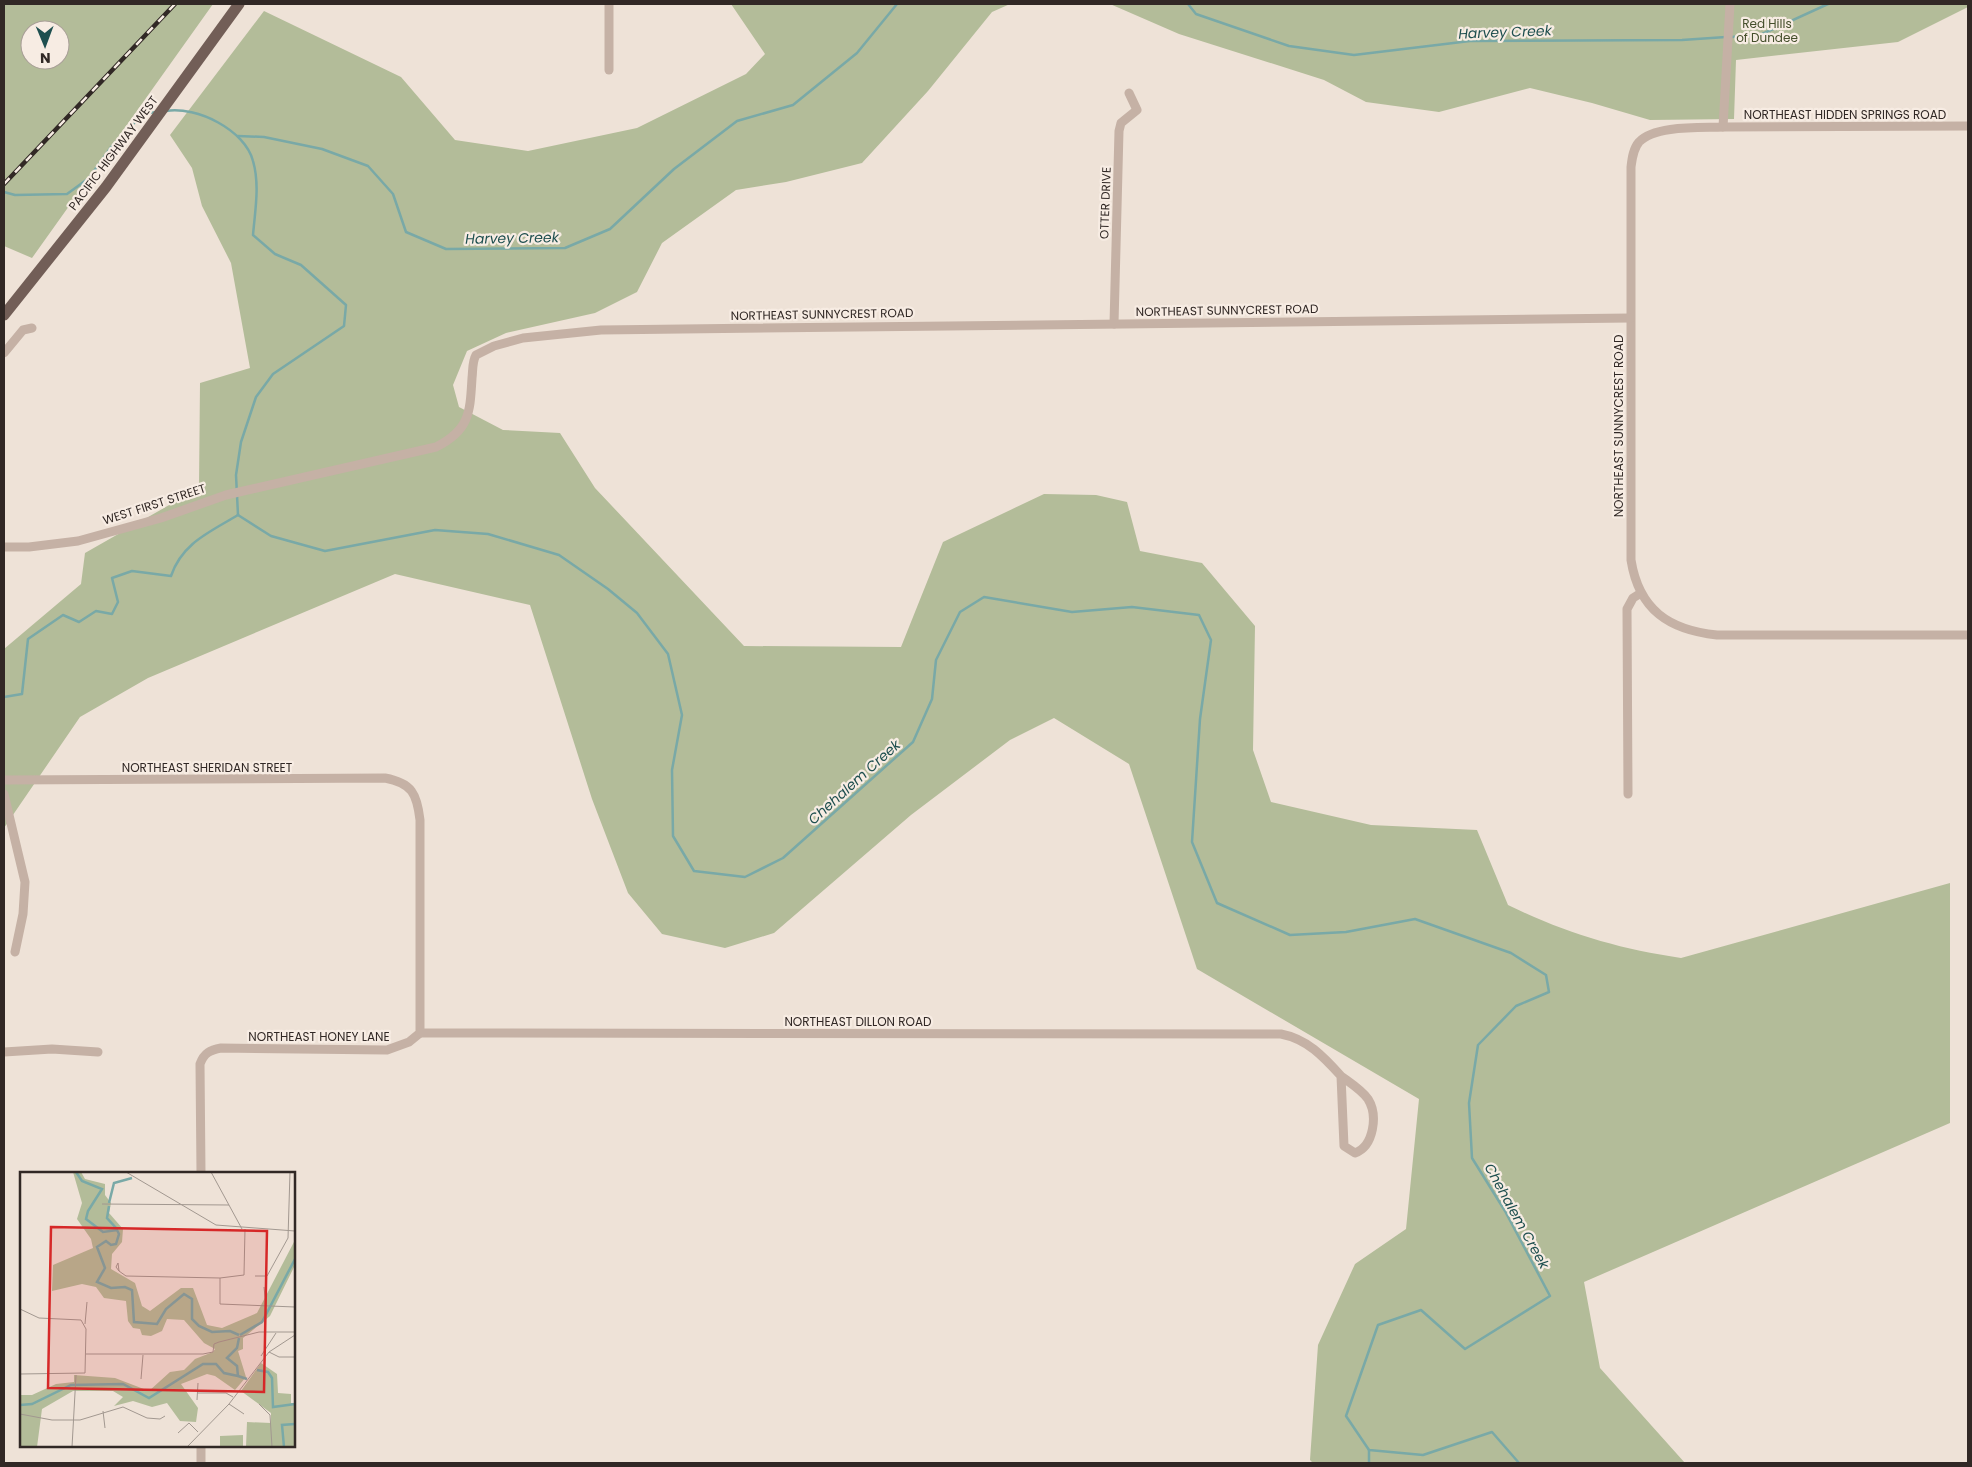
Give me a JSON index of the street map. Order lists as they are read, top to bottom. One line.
{"streets":{"main road":["PACIFIC HIGHWAY WEST"],"street":["NORTHEAST HIDDEN SPRINGS ROAD","OTTER DRIVE","NORTHEAST SUNNYCREST ROAD","WEST FIRST STREET","NORTHEAST SHERIDAN STREET","NORTHEAST DILLON ROAD","NORTHEAST HONEY LANE"]},"crossings":[["NORTHEAST HIDDEN SPRINGS ROAD","NORTHEAST SUNNYCREST ROAD"],["OTTER DRIVE","NORTHEAST SUNNYCREST ROAD"],["NORTHEAST SUNNYCREST ROAD","WEST FIRST STREET"],["NORTHEAST SHERIDAN STREET","NORTHEAST DILLON ROAD"],["NORTHEAST SHERIDAN STREET","NORTHEAST HONEY LANE"],["NORTHEAST DILLON ROAD","NORTHEAST HONEY LANE"]],"water":["Harvey Creek","Chehalem Creek"],"parks":["Red Hills of Dundee"],"north":"bottom"}
